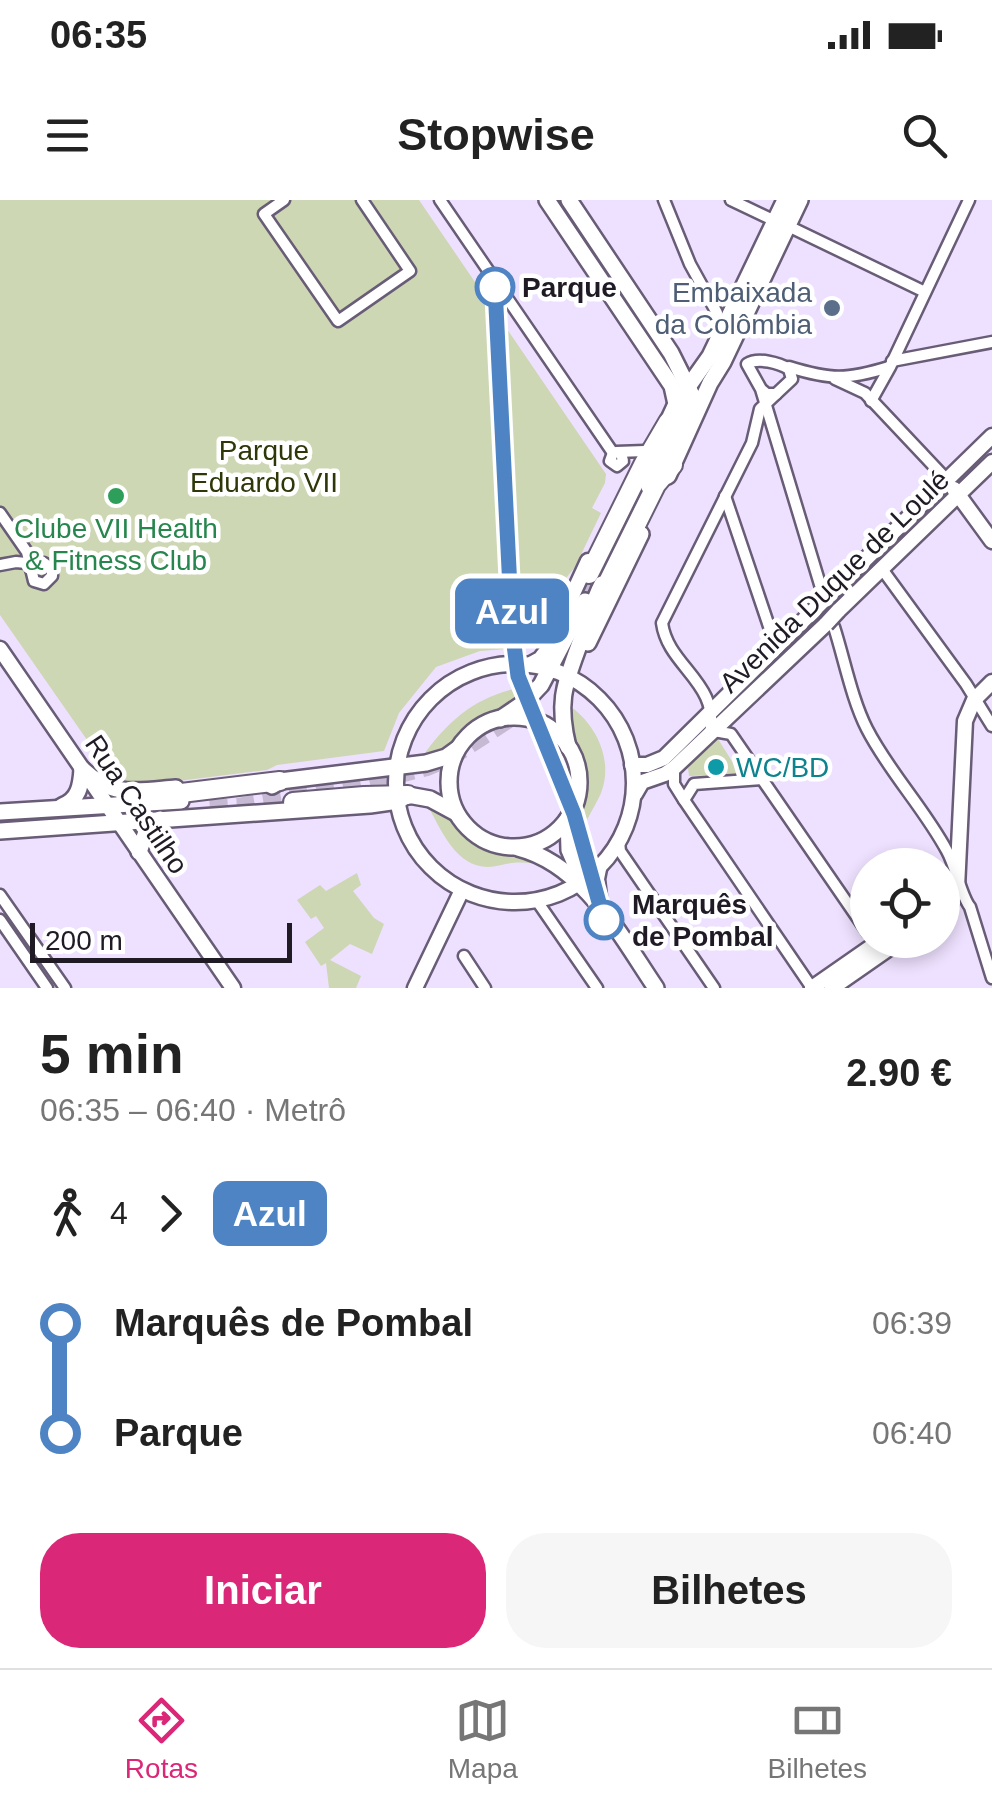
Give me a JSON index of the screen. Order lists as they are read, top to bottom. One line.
{"streets":{"street":["Avenida Duque de Loulé","Rua Castilho"]},"parks":["Parque Eduardo VII"],"places":["Parque","Embaixada da Colômbia","Clube VII Health & Fitness Club","WC/BD","Marquês de Pombal"],"lines":["metro line Azul"],"scale_bar":"200 m","page":{"status":"06:35","header":"Stopwise","on_map":"Azul","scale":"200 m","heading":["5 min","06:35 – 06:40 · Metrô","2.90 €"],"legs":["4","Azul"],"list":[{"name":"Marquês de Pombal","value":"06:39"},{"name":"Parque","value":"06:40"}],"buttons":["Iniciar","Bilhetes"],"tabs":["Rotas","Mapa","Bilhetes"]}}
